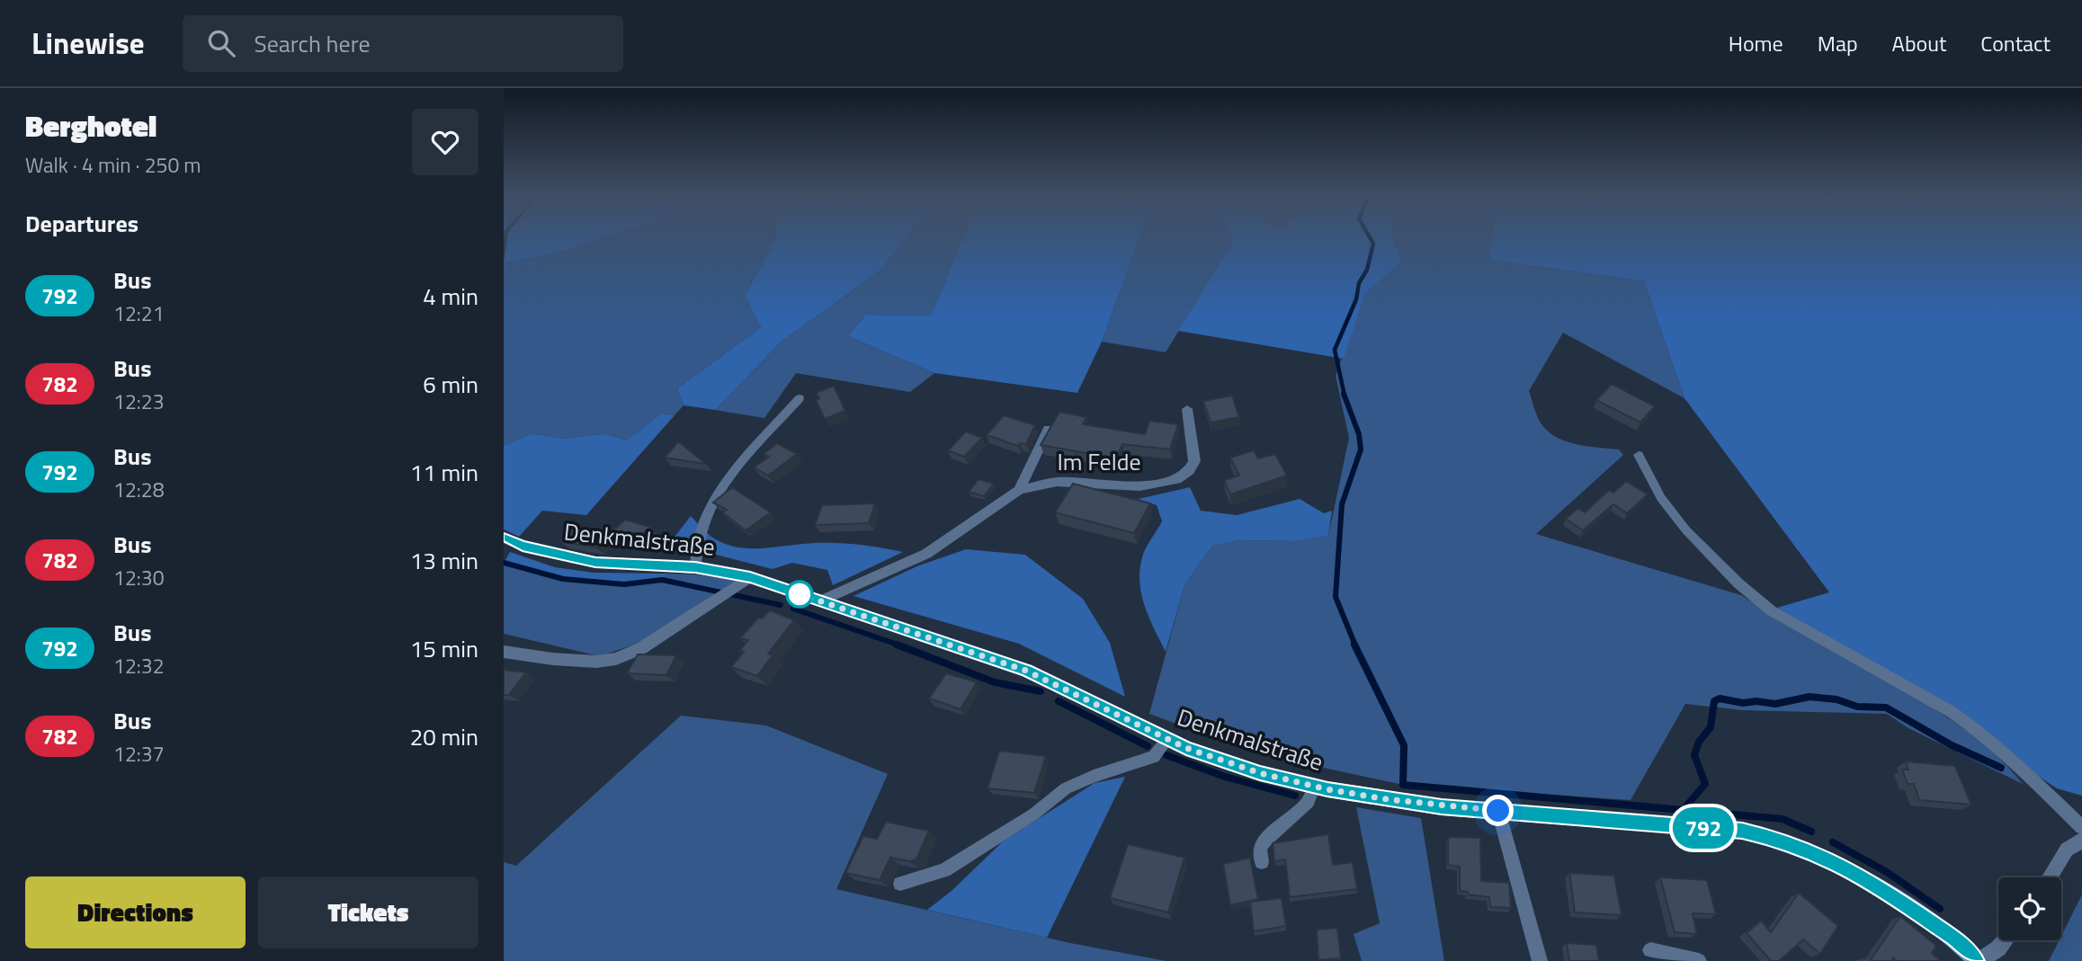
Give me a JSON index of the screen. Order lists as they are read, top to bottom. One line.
{"streets":{"main road":["Denkmalstraße"],"street":["Im Felde"]},"crossings":[["Im Felde","Denkmalstraße"]],"lines":["bus line 792"],"page":{"header":"Linewise","search":"Search here","nav":["Home","Map","About","Contact"],"heading":[["Berghotel","Walk · 4 min · 250 m"],"Departures"],"on_map":"792","list":[{"mark":"792","name":"Bus","note":"12:21","value":"4 min"},{"mark":"782","name":"Bus","note":"12:23","value":"6 min"},{"mark":"792","name":"Bus","note":"12:28","value":"11 min"},{"mark":"782","name":"Bus","note":"12:30","value":"13 min"},{"mark":"792","name":"Bus","note":"12:32","value":"15 min"},{"mark":"782","name":"Bus","note":"12:37","value":"20 min"}],"buttons":["Directions","Tickets"]}}
